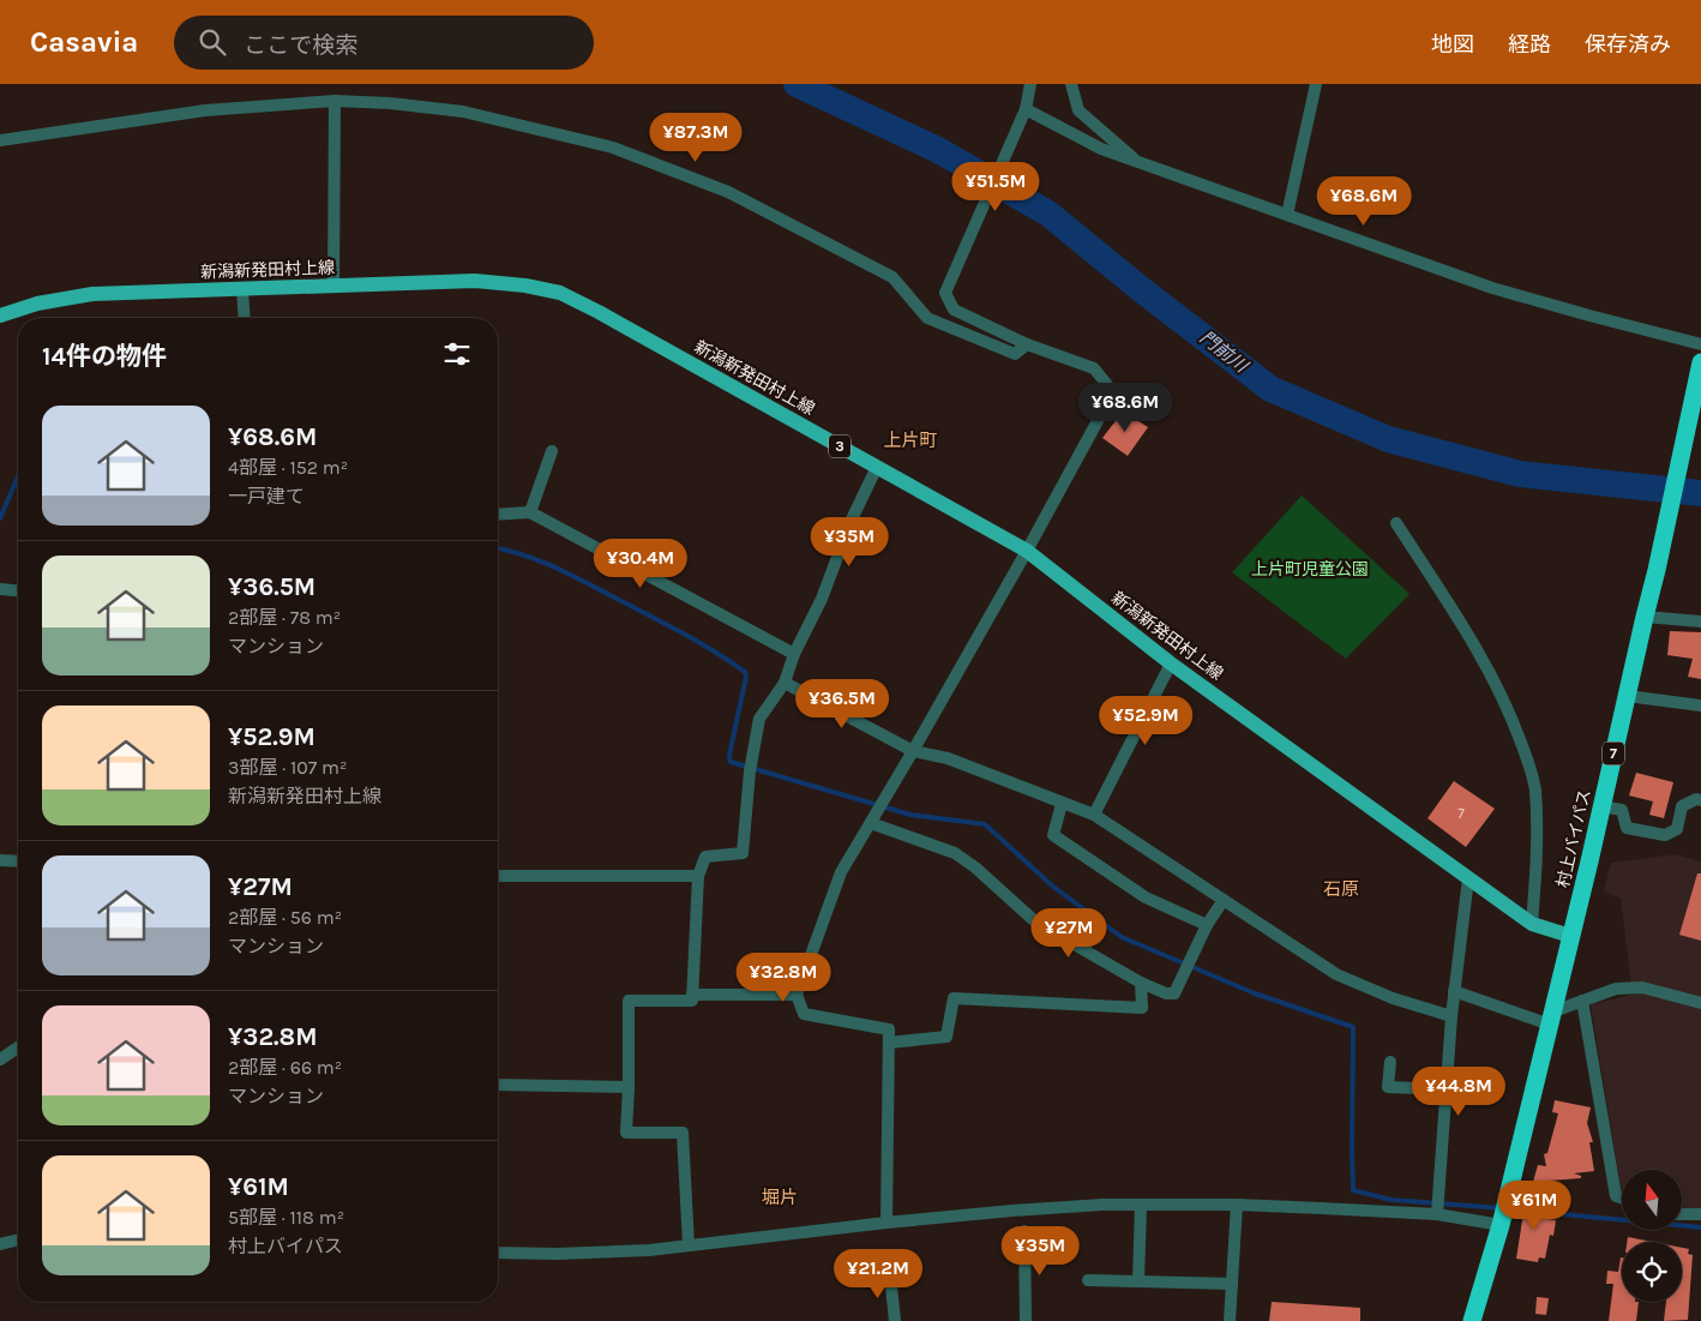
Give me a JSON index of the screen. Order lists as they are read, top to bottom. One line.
{"streets":{"highway":["7","村上バイパス"],"main road":["新潟新発田村上線","3"]},"crossings":[["新潟新発田村上線","村上バイパス"]],"districts":["上片町","石原","堀片"],"water":["門前川"],"parks":["上片町児童公園"],"house_numbers":["7"],"north":"top","page":{"header":"Casavia","search":"ここで検索","nav":["地図","経路","保存済み"],"price":["¥87.3M","¥51.5M","¥68.6M","¥68.6M","¥35M","¥30.4M","¥36.5M","¥52.9M","¥27M","¥32.8M","¥44.8M","¥61M","¥35M","¥21.2M"],"heading":"14件の物件","list":[{"name":"¥68.6M","note":"4部屋 · 152 m² · 一戸建て"},{"name":"¥36.5M","note":"2部屋 · 78 m² · マンション"},{"name":"¥52.9M","note":"3部屋 · 107 m² · 新潟新発田村上線"},{"name":"¥27M","note":"2部屋 · 56 m² · マンション"},{"name":"¥32.8M","note":"2部屋 · 66 m² · マンション"},{"name":"¥61M","note":"5部屋 · 118 m² · 村上バイパス"}]}}
